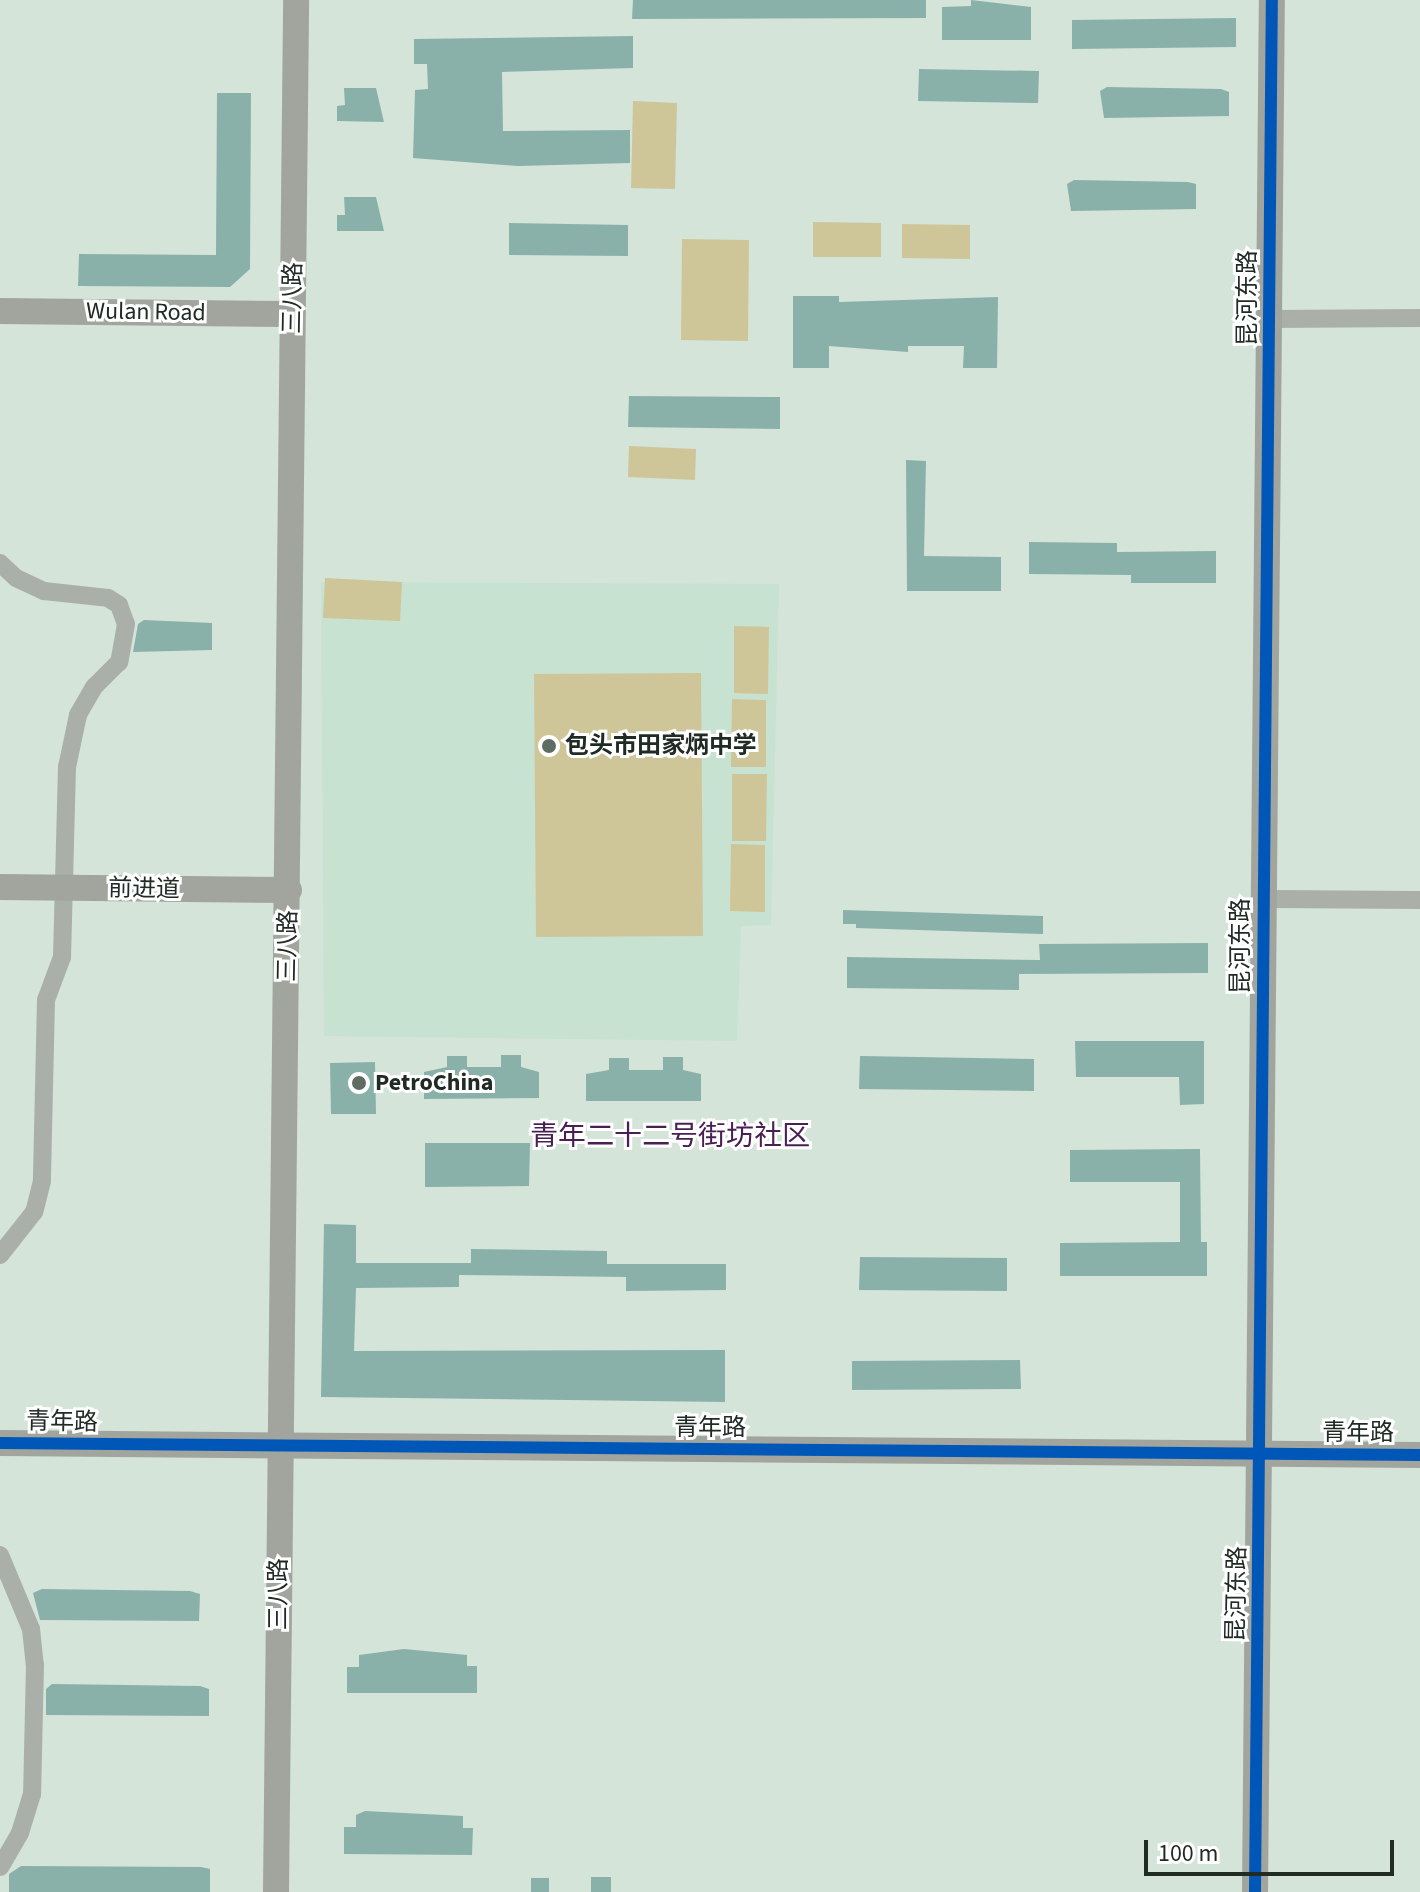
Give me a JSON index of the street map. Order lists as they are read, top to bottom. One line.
{"streets":{"main road":["三八路","昆河东路","Wulan Road","前进道","青年路"]},"crossings":[["三八路","Wulan Road"],["三八路","前进道"],["三八路","青年路"],["昆河东路","青年路"]],"districts":["青年二十二号街坊社区"],"places":["包头市田家炳中学","PetroChina"],"scale_bar":"100 m"}
